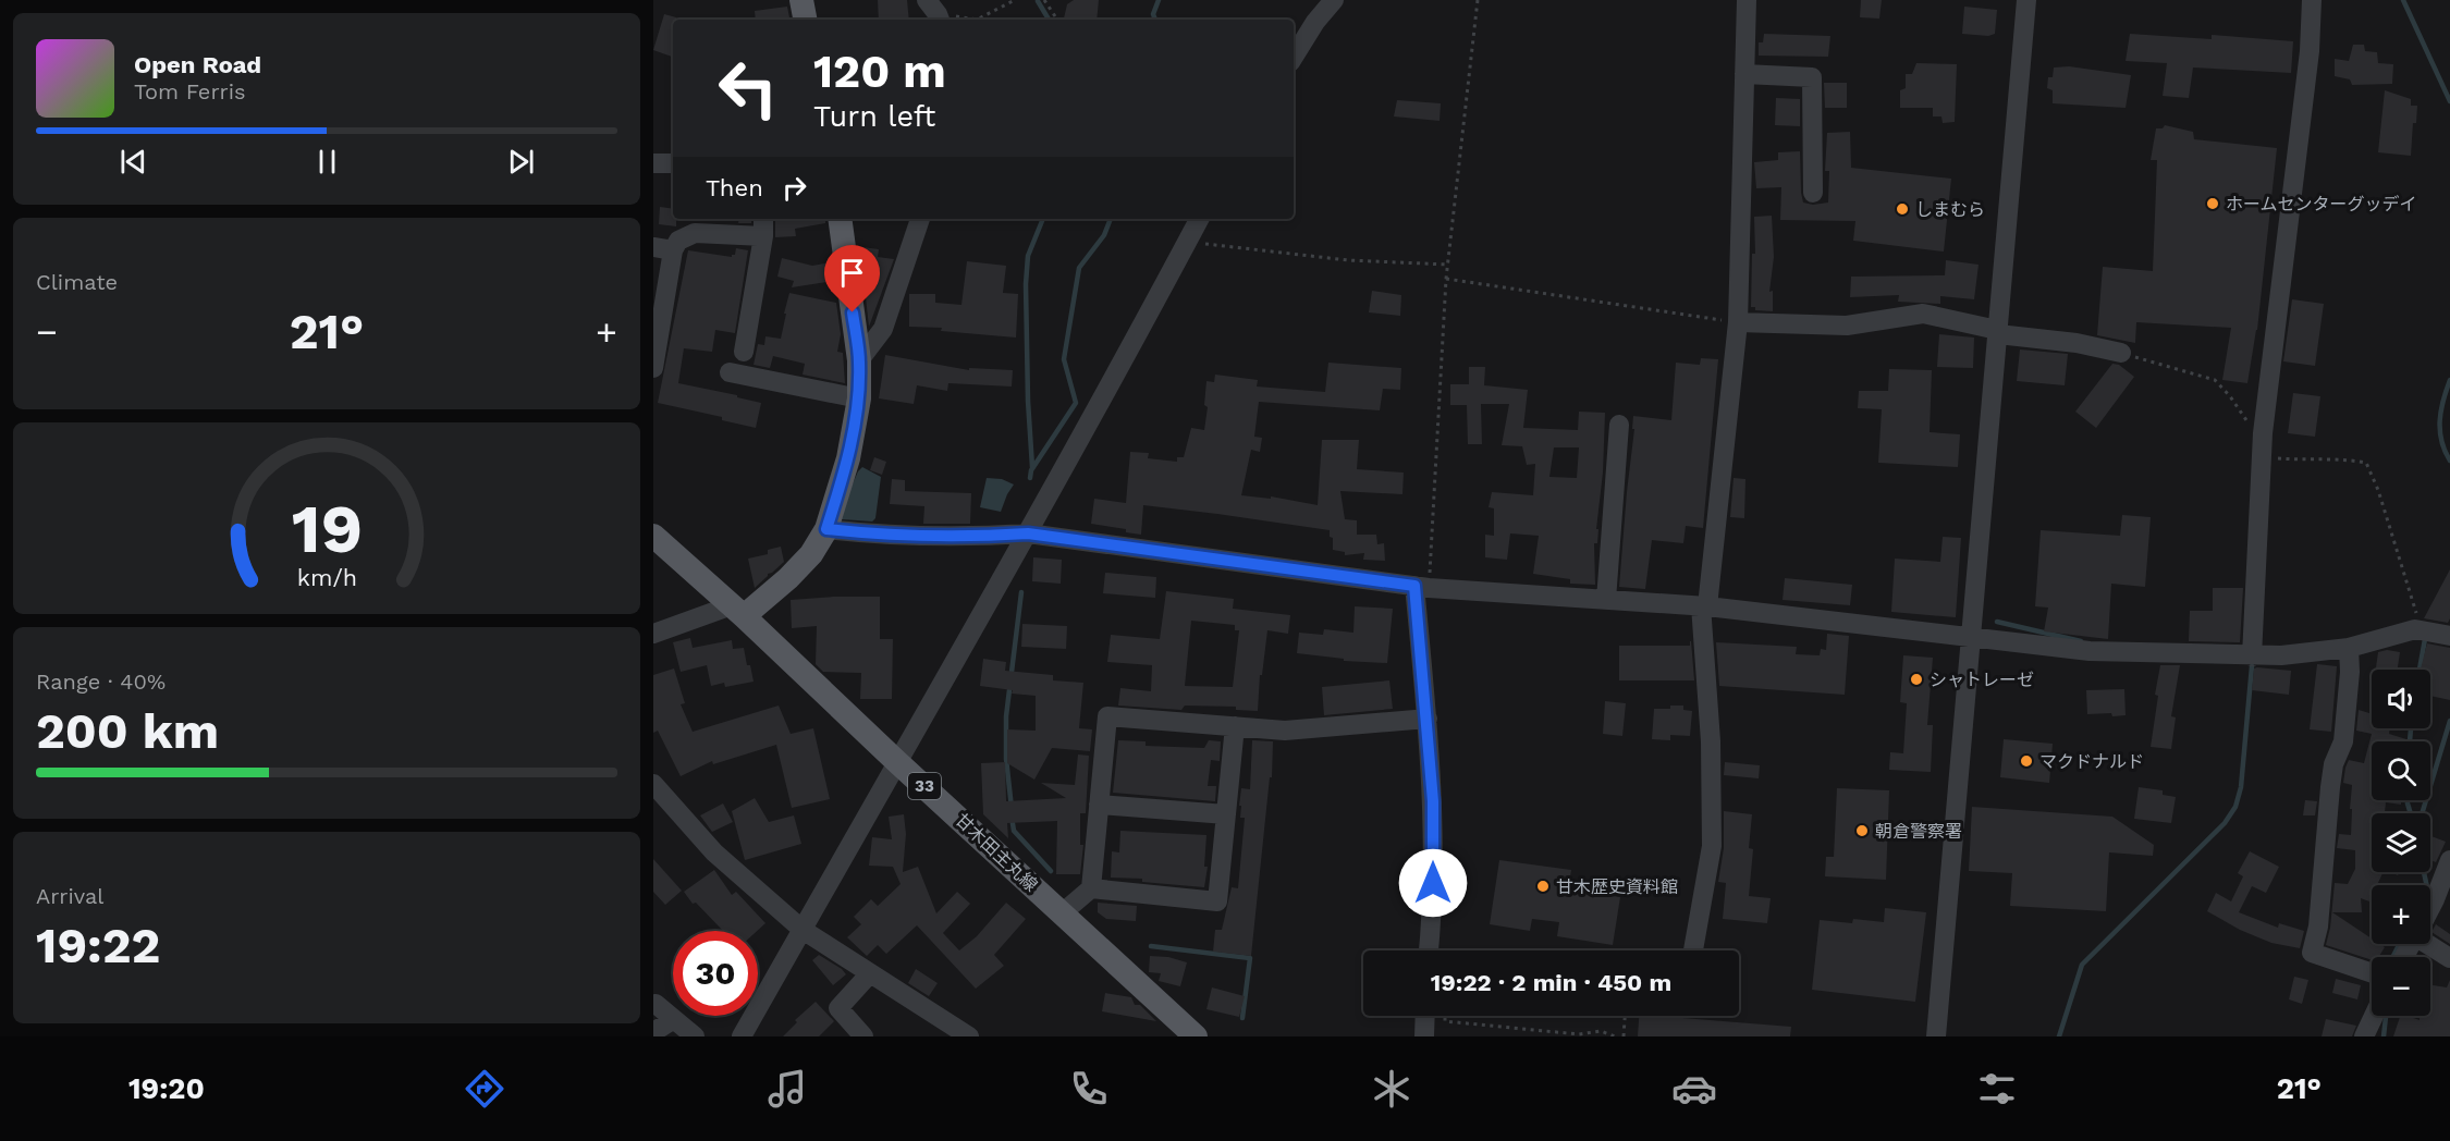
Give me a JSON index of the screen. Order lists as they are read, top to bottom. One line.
{"streets":{"main road":["33","甘木田主丸線"]},"places":["ホームセンターグッデイ","しまむら","シャトレーゼ","マクドナルド","朝倉警察署","甘木歴史資料館"],"page":{"turn":["120 m","Turn left"],"song":["Open Road","Tom Ferris"],"then":"Then","tile":["Climate",["Range · 40%","200 km"],["Arrival","19:22"]],"heat":["−","21°","+"],"map_buttons":["+","−"],"limit":"30","trip":"19:22 · 2 min · 450 m","tabs":["19:20","21°"],"gauge":["19","km/h"]}}
